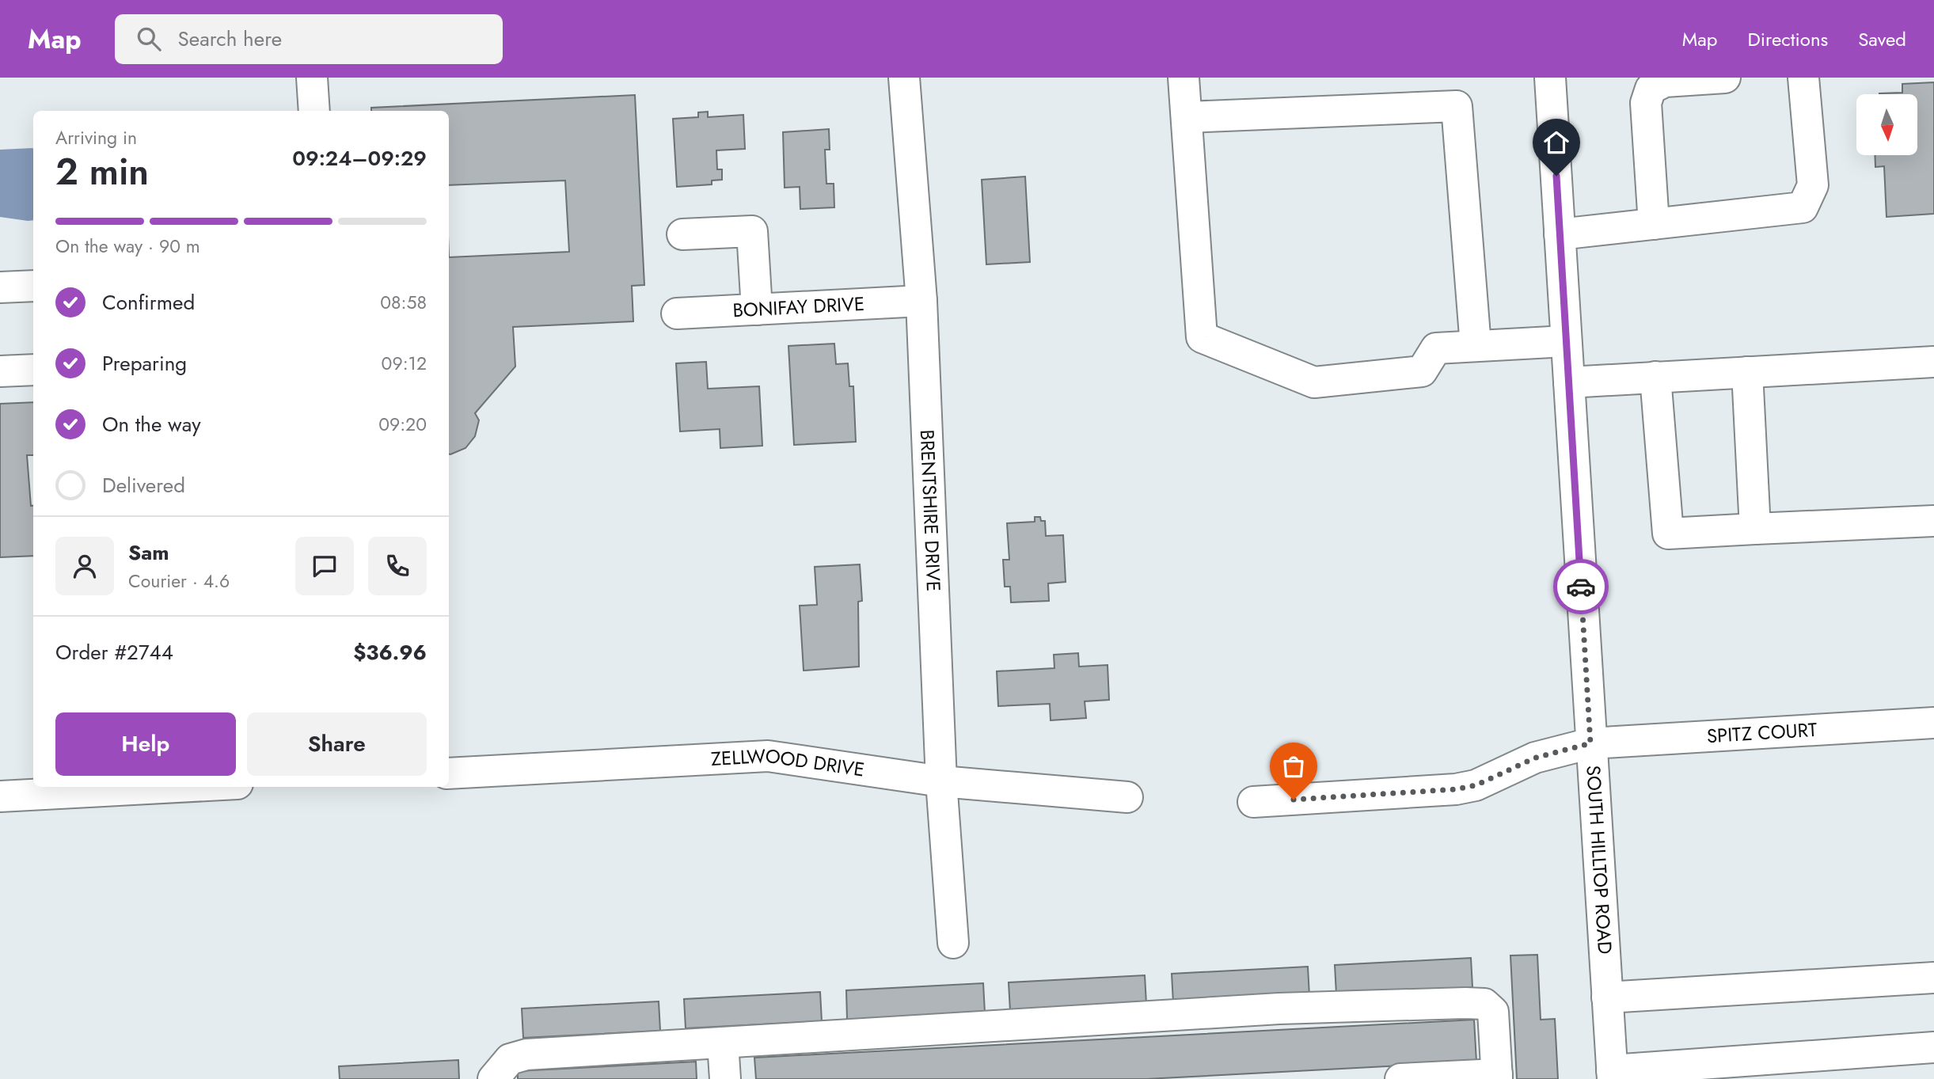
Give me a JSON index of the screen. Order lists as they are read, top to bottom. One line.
{"streets":{"street":["BONIFAY DRIVE","BRENTSHIRE DRIVE","SPITZ COURT","ZELLWOOD DRIVE","SOUTH HILLTOP ROAD"]},"crossings":[["BONIFAY DRIVE","BRENTSHIRE DRIVE"],["BRENTSHIRE DRIVE","ZELLWOOD DRIVE"],["SPITZ COURT","SOUTH HILLTOP ROAD"]],"north":"bottom","page":{"header":"Map","search":"Search here","nav":["Map","Directions","Saved"],"heading":["2 min","Arriving in","09:24–09:29"],"panel":["Sam","Courier · 4.6","Order #2744","$36.96"],"bar":"On the way · 90 m","list":[["Confirmed","08:58"],["Preparing","09:12"],["On the way","09:20"],"Delivered"],"buttons":["Help","Share"]}}
